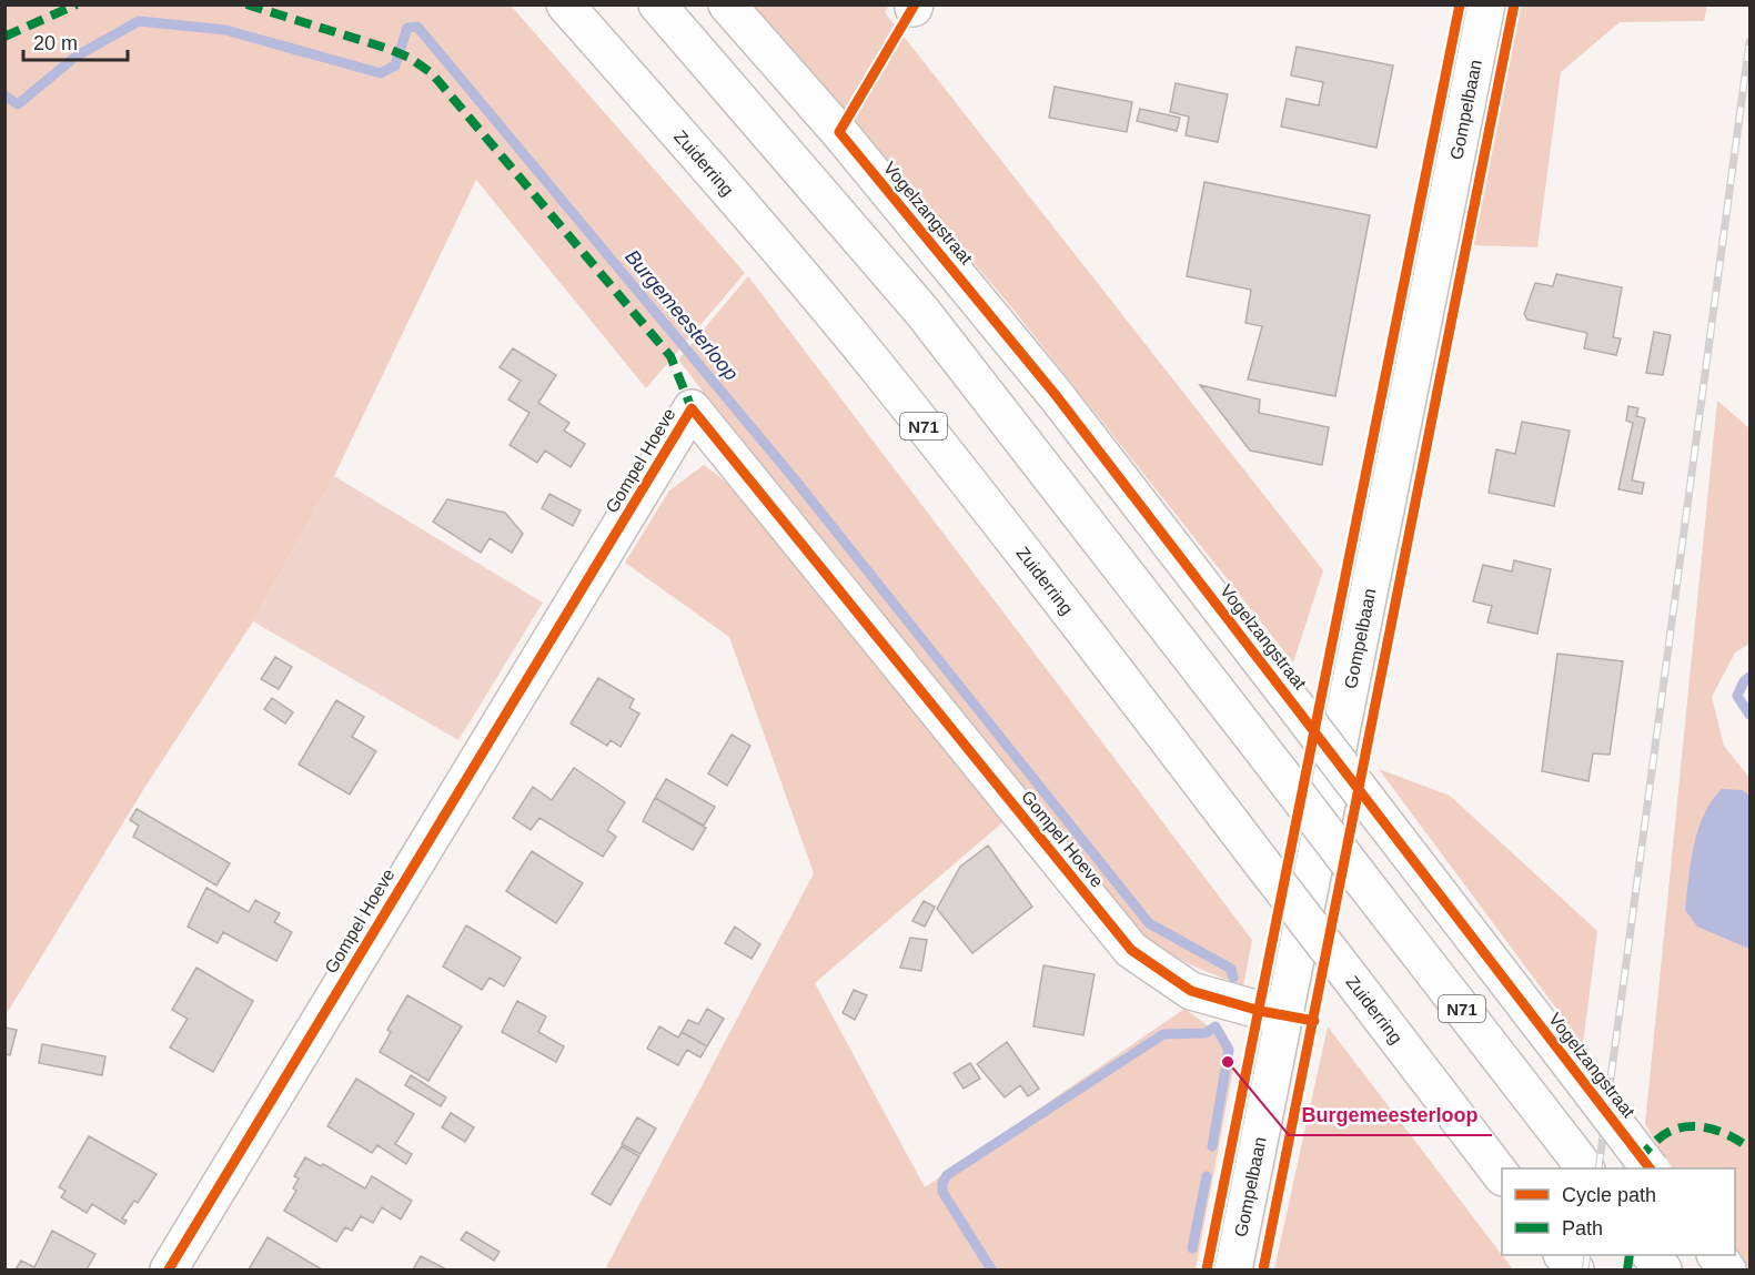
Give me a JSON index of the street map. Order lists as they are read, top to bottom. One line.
{"streets":{"main road":["Gompelbaan","Zuiderring","Vogelzangstraat","N71","Gompel Hoeve"]},"crossings":[["Gompelbaan","Gompel Hoeve"]],"water":["Burgemeesterloop"],"places":["Burgemeesterloop"],"legend":["Cycle path","Path"],"scale_bar":"20 m"}
